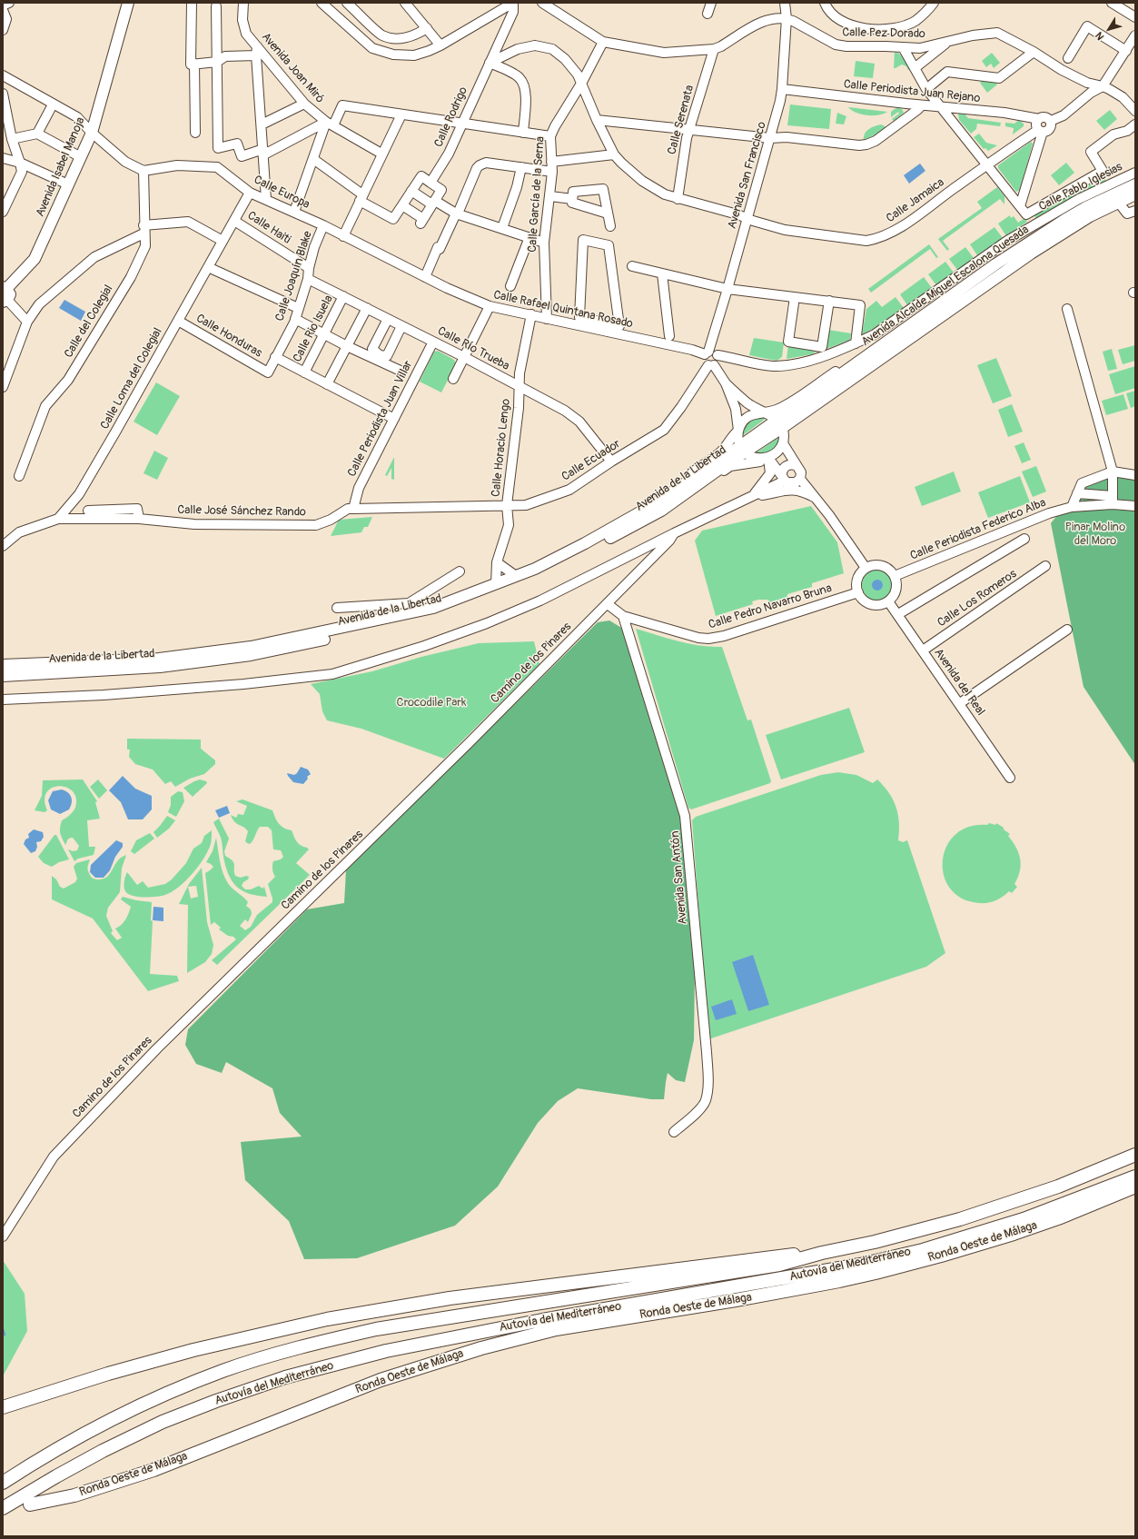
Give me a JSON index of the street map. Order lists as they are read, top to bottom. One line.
{"streets":{"highway":["Ronda Oeste de Málaga","Autovía del Mediterráneo"],"main road":["Avenida Isabel Manoja","Avenida Alcalde Miguel Escalona Quesada","Avenida de la Libertad"],"street":["Calle Pez Dorado","Avenida Joan Miró","Calle Periodista Juan Rejano","Calle Rodrigo","Calle Serenata","Avenida San Francisco","Calle Pablo Iglesias","Calle Europa","Calle García de la Serna","Calle Jamaica","Calle Haiti","Calle Joaquín Blake","Calle Rafael Quintana Rosado","Calle del Colegial","Calle Rio Isuela","Calle Honduras","Calle Río Trueba","Calle Loma del Colegial","Calle Periodista Juan Villar","Calle Horacio Lengo","Calle Ecuador","Calle José Sánchez Rando","Calle Periodista Federico Alba","Calle Los Romeros","Calle Pedro Navarro Bruna","Camino de los Pinares","Avenida del Real","Avenida San Antón"]},"crossings":[["Calle Pez Dorado","Avenida San Francisco"],["Calle Periodista Juan Rejano","Avenida San Francisco"],["Calle Periodista Juan Rejano","Calle Jamaica"],["Calle Rodrigo","Calle Jamaica"],["Calle Serenata","Calle Jamaica"],["Avenida San Francisco","Calle Jamaica"],["Avenida San Francisco","Calle Rafael Quintana Rosado"],["Avenida San Francisco","Calle Ecuador"],["Calle Europa","Calle Joaquín Blake"],["Calle Europa","Calle Rafael Quintana Rosado"],["Calle Europa","Calle del Colegial"],["Calle Europa","Calle Loma del Colegial"],["Calle García de la Serna","Calle Jamaica"],["Calle García de la Serna","Calle Rafael Quintana Rosado"],["Calle Haiti","Calle Joaquín Blake"],["Calle Haiti","Calle Loma del Colegial"],["Calle Joaquín Blake","Calle Honduras"],["Calle Joaquín Blake","Calle Río Trueba"],["Avenida Alcalde Miguel Escalona Quesada","Avenida de la Libertad"],["Calle Rafael Quintana Rosado","Calle Horacio Lengo"],["Calle Rafael Quintana Rosado","Calle Ecuador"],["Calle Rio Isuela","Calle Río Trueba"],["Calle Honduras","Calle Loma del Colegial"],["Calle Río Trueba","Calle Periodista Juan Villar"],["Calle Río Trueba","Calle Horacio Lengo"],["Calle Río Trueba","Calle Ecuador"],["Calle Loma del Colegial","Calle José Sánchez Rando"],["Calle Periodista Juan Villar","Calle Ecuador"],["Calle Horacio Lengo","Calle Ecuador"],["Calle Horacio Lengo","Avenida de la Libertad"],["Calle Ecuador","Calle José Sánchez Rando"],["Calle Periodista Federico Alba","Calle Pedro Navarro Bruna"],["Calle Periodista Federico Alba","Avenida del Real"],["Calle Los Romeros","Avenida del Real"],["Calle Pedro Navarro Bruna","Camino de los Pinares"],["Calle Pedro Navarro Bruna","Avenida del Real"],["Calle Pedro Navarro Bruna","Avenida San Antón"]],"parks":["Pinar Molino del Moro","Crocodile Park"],"north":"bottom left"}
